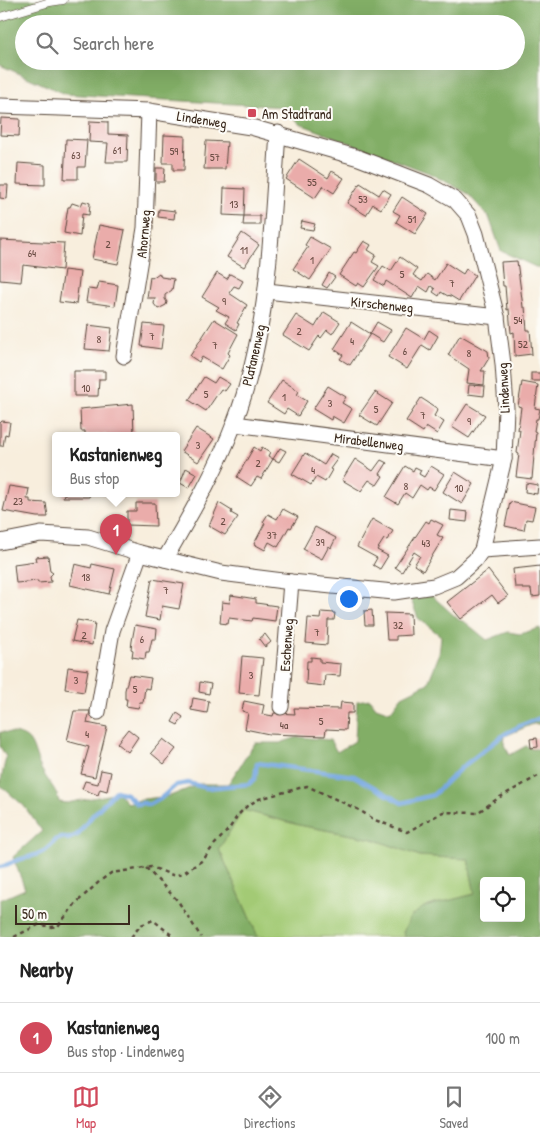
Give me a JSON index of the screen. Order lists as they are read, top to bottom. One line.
{"streets":{"street":["Lindenweg","Ahornweg","Kirschenweg","Platanenweg","Mirabellenweg","Eschenweg"]},"crossings":[["Lindenweg","Ahornweg"],["Lindenweg","Kirschenweg"],["Lindenweg","Platanenweg"],["Lindenweg","Mirabellenweg"],["Lindenweg","Eschenweg"],["Kirschenweg","Platanenweg"],["Platanenweg","Mirabellenweg"]],"places":{"transit":["Am Stadtrand"]},"house_numbers":["61","59","63","57","55","53","13","51","2","11","64","1","5","7","9","54","2","7","8","4","52","7","6","8","10","5","1","3","5","7","9","3","2","4","8","10","23","2","37","39","43","18","7","32","7","2","6","3","3","5","5","4a","4"],"scale_bar":"50 m","page":{"search":"Search here","popup":["Kastanienweg","Bus stop"],"pins":"1","scale":"50 m","heading":"Nearby","list":[{"mark":"1","name":"Kastanienweg","note":"Bus stop · Lindenweg","value":"100 m"}],"nav":["Map","Directions","Saved"]}}
